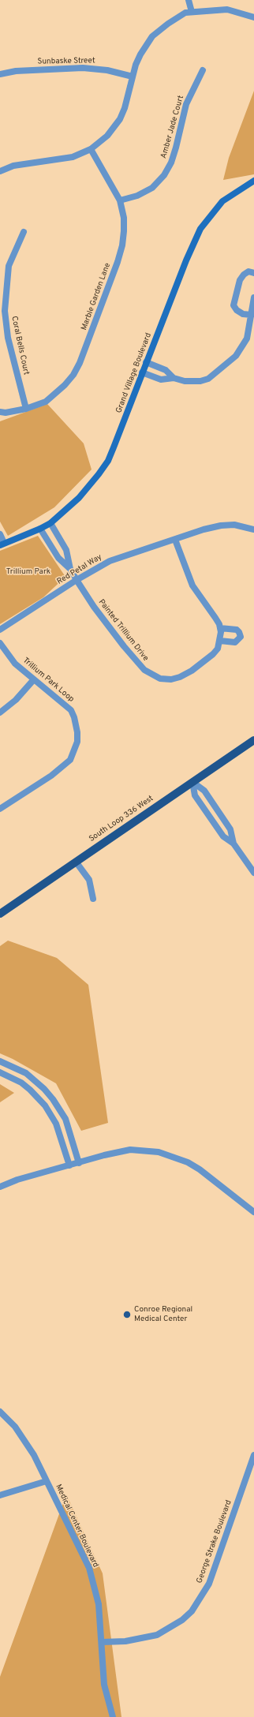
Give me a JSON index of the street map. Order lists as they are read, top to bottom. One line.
{"streets":{"main road":["South Loop 336 West"],"street":["Sunbaske Street","Amber Jade Court","Marble Garden Lane","Coral Bells Court","Grand Village Boulevard","Red Petal Way","Painted Trillium Drive","Trillium Park Loop","Medical Center Boulevard","George Strake Boulevard"]},"crossings":[["Amber Jade Court","Marble Garden Lane"],["Marble Garden Lane","Coral Bells Court"],["Grand Village Boulevard","Painted Trillium Drive"],["Red Petal Way","Painted Trillium Drive"],["Medical Center Boulevard","George Strake Boulevard"]],"parks":["Trillium Park"],"places":["Conroe Regional Medical Center"]}
